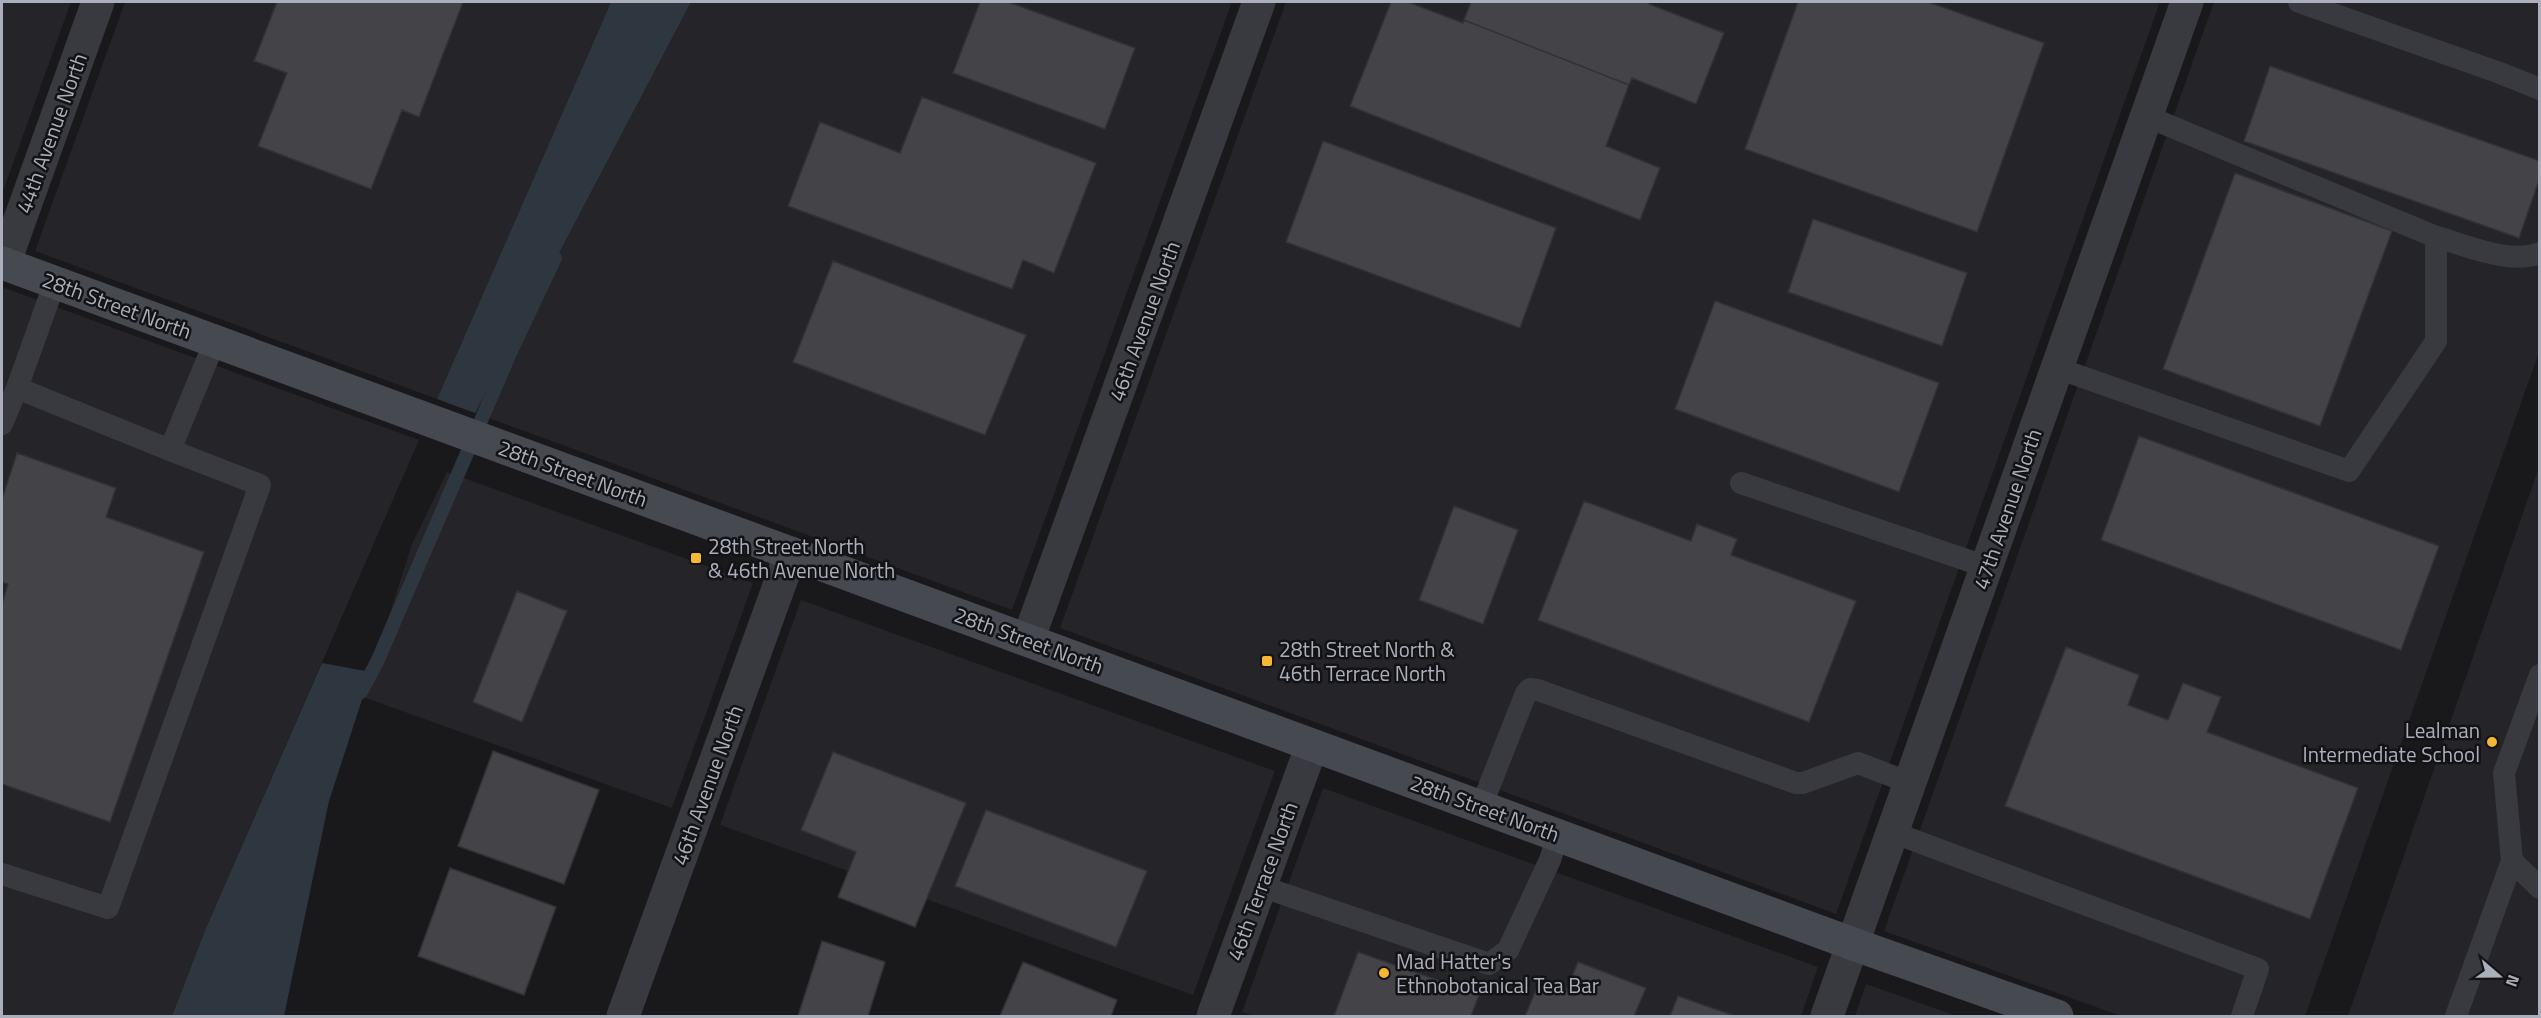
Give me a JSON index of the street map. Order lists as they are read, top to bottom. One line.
{"streets":{"street":["44th Avenue North","28th Street North","46th Avenue North","47th Avenue North","46th Terrace North"]},"crossings":[["44th Avenue North","28th Street North"],["28th Street North","46th Avenue North"],["28th Street North","47th Avenue North"],["28th Street North","46th Terrace North"]],"places":{"transit":["28th Street North & 46th Avenue North","28th Street North & 46th Terrace North"],"other":["Lealman Intermediate School","Mad Hatter's Ethnobotanical Tea Bar"]},"north":"right"}
